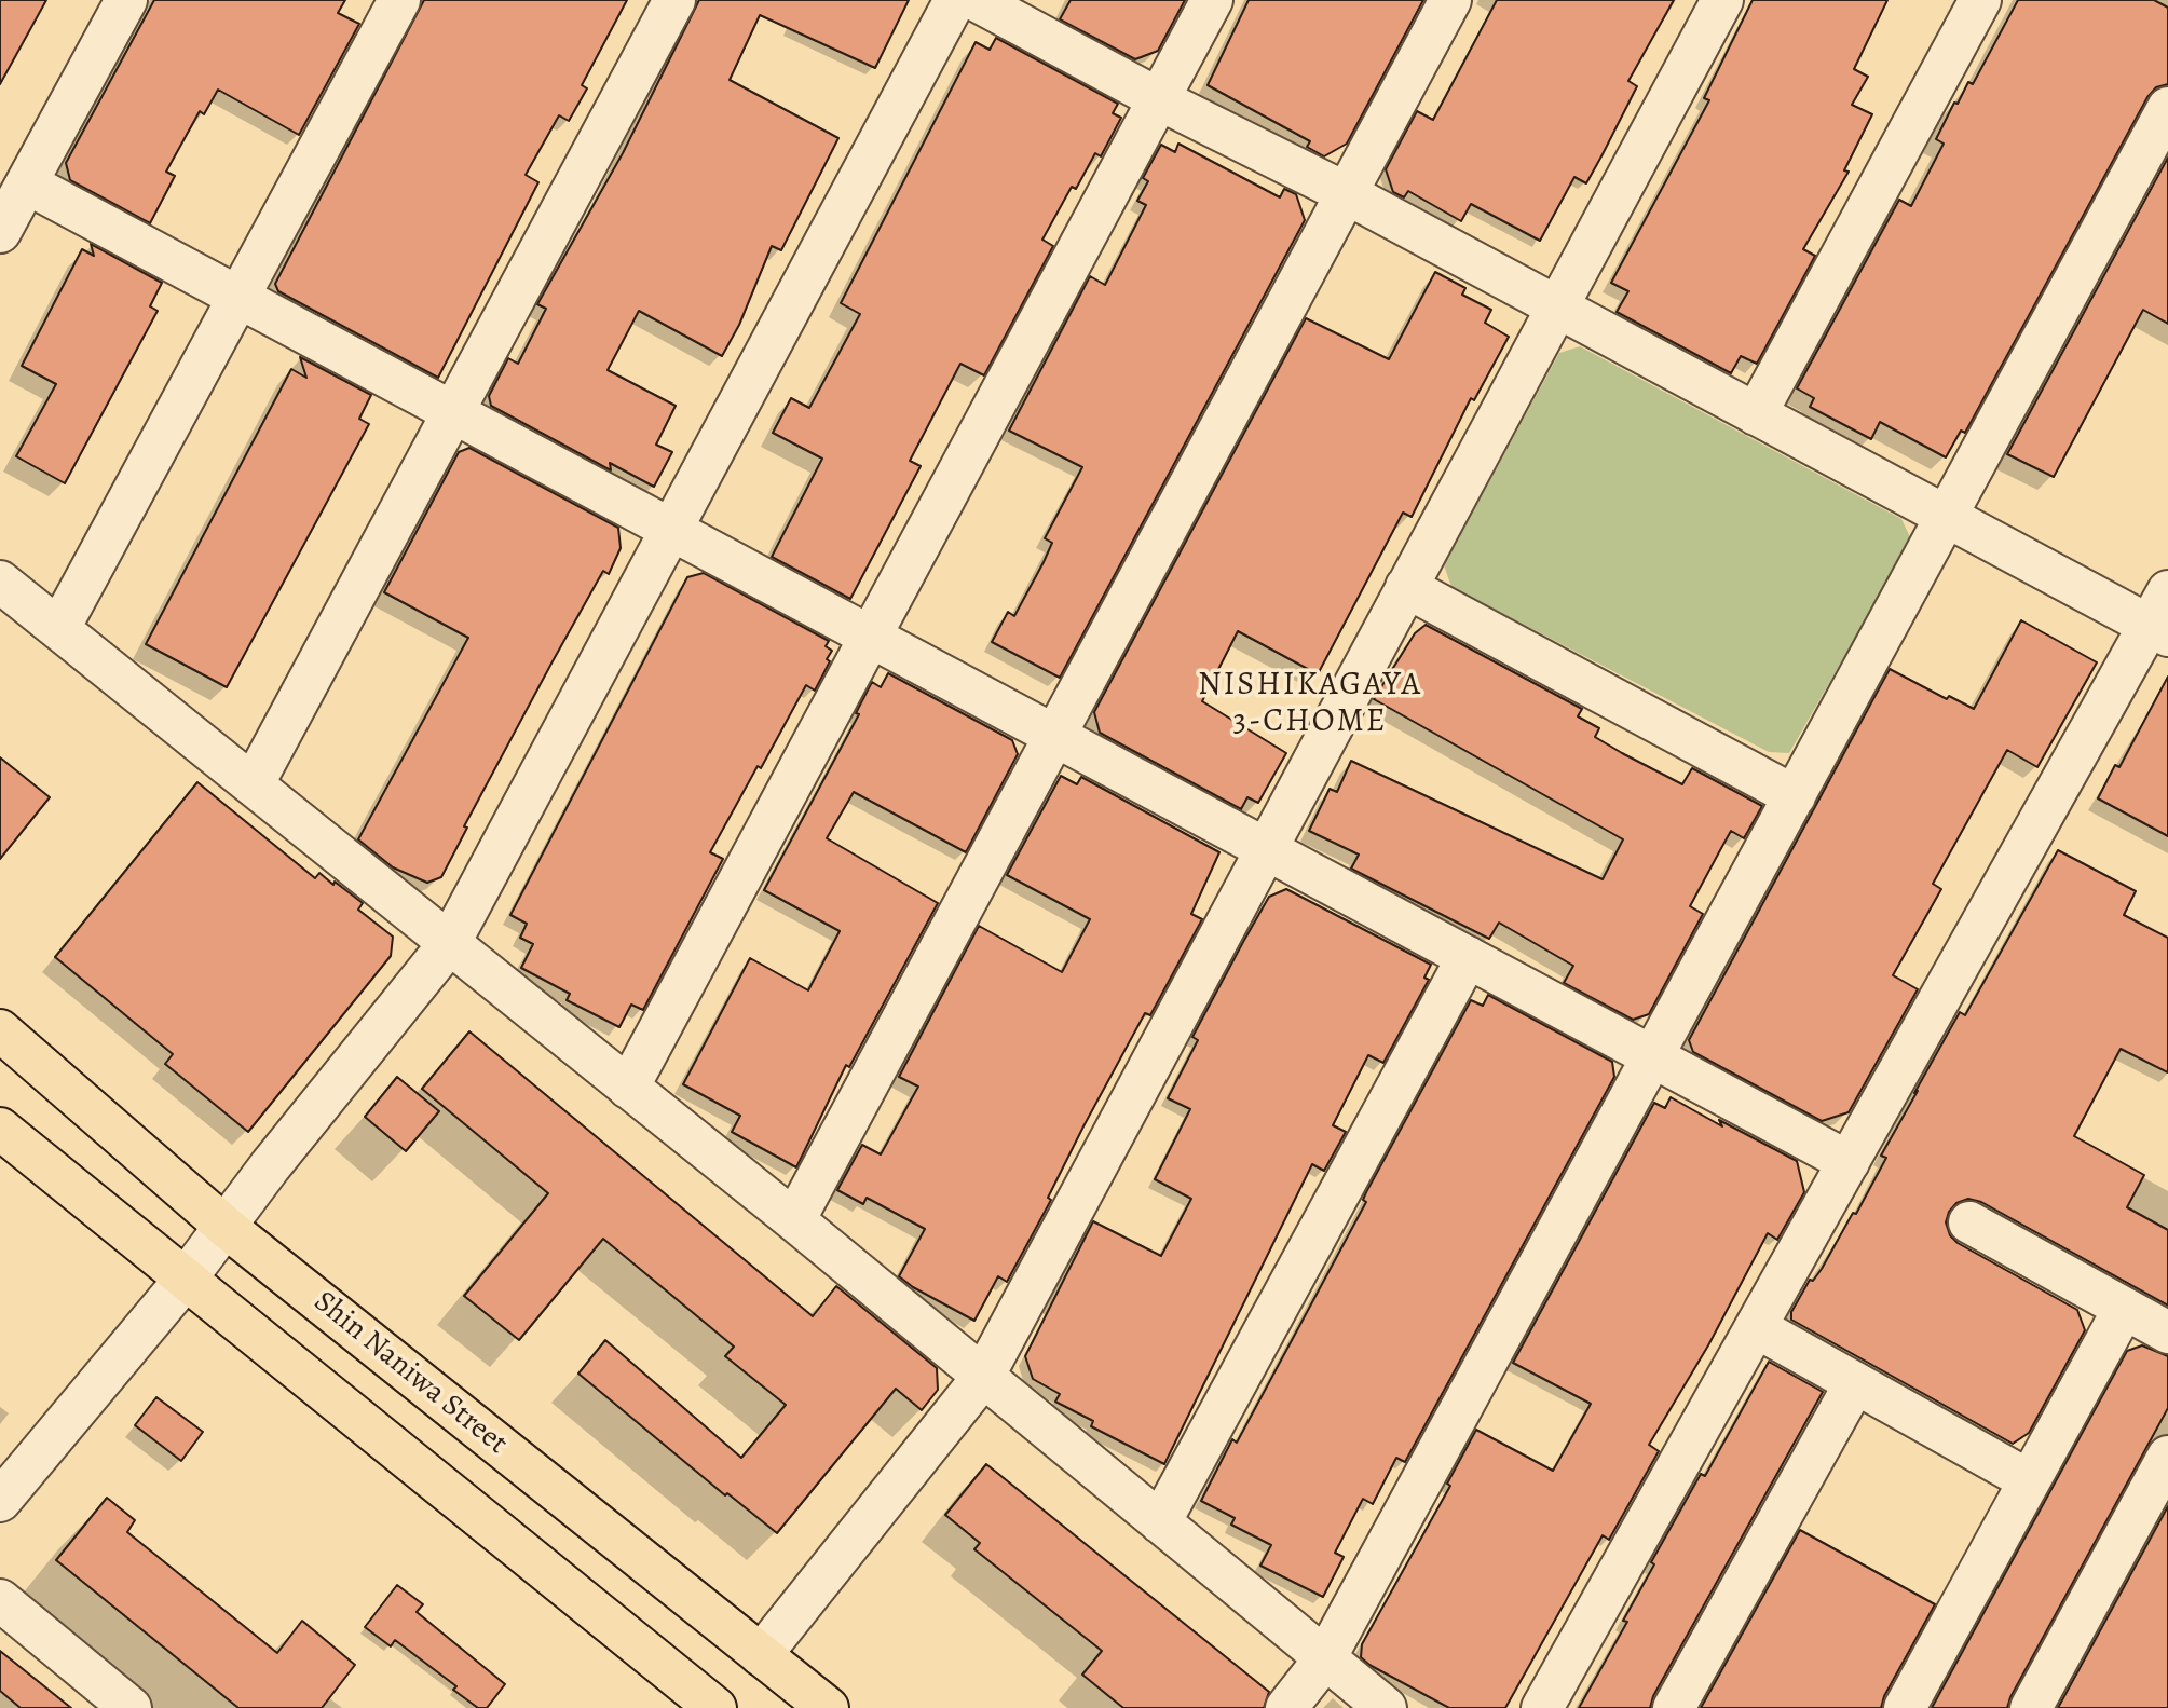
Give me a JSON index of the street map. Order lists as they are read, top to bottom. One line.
{"streets":{"main road":["Shin Naniwa Street"]},"districts":["NISHIKAGAYA 3-CHOME"]}
